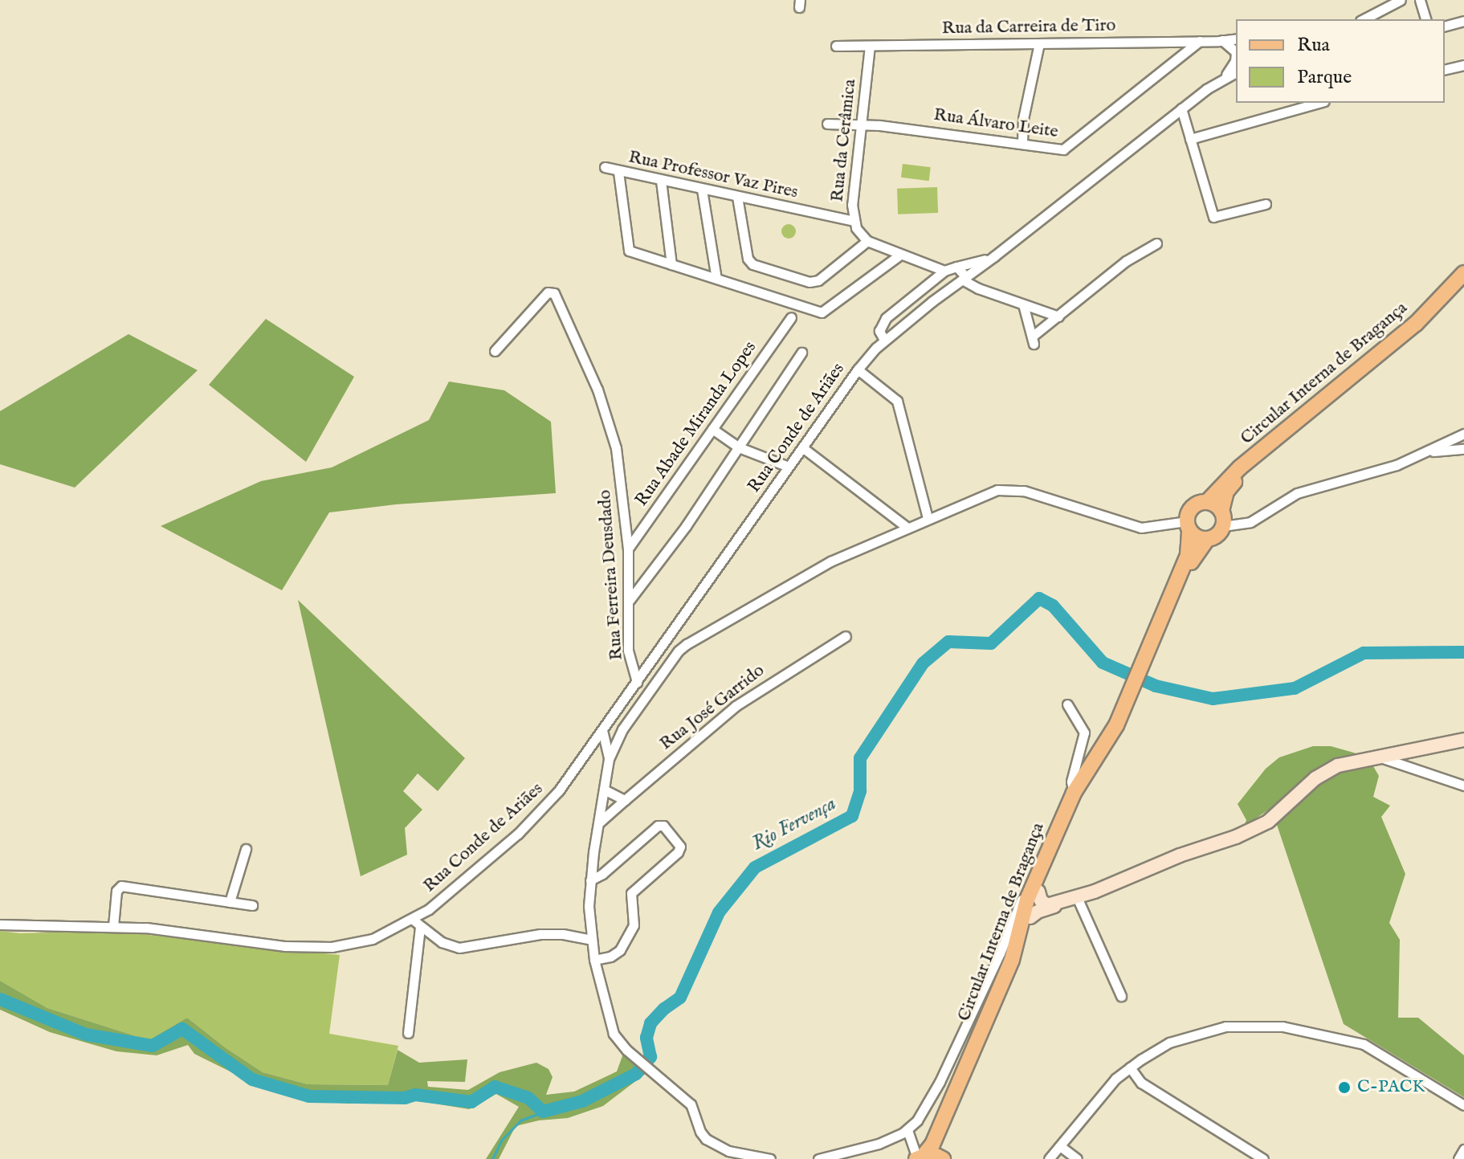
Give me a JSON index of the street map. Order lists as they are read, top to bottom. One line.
{"streets":{"main road":["Circular Interna de Bragança"],"street":["Rua da Carreira de Tiro","Rua Álvaro Leite","Rua da Cerâmica","Rua Professor Vaz Pires","Rua Abade Miranda Lopes","Rua Conde de Ariães","Rua Ferreira Deusdado","Rua José Garrido"]},"crossings":[["Rua da Carreira de Tiro","Rua Álvaro Leite"],["Rua da Carreira de Tiro","Rua da Cerâmica"],["Rua Álvaro Leite","Rua da Cerâmica"],["Rua da Cerâmica","Rua Professor Vaz Pires"],["Rua Abade Miranda Lopes","Rua Ferreira Deusdado"],["Rua Conde de Ariães","Rua Ferreira Deusdado"]],"water":["Rio Fervença"],"places":["C-PACK"],"legend":["Rua","Parque"]}
